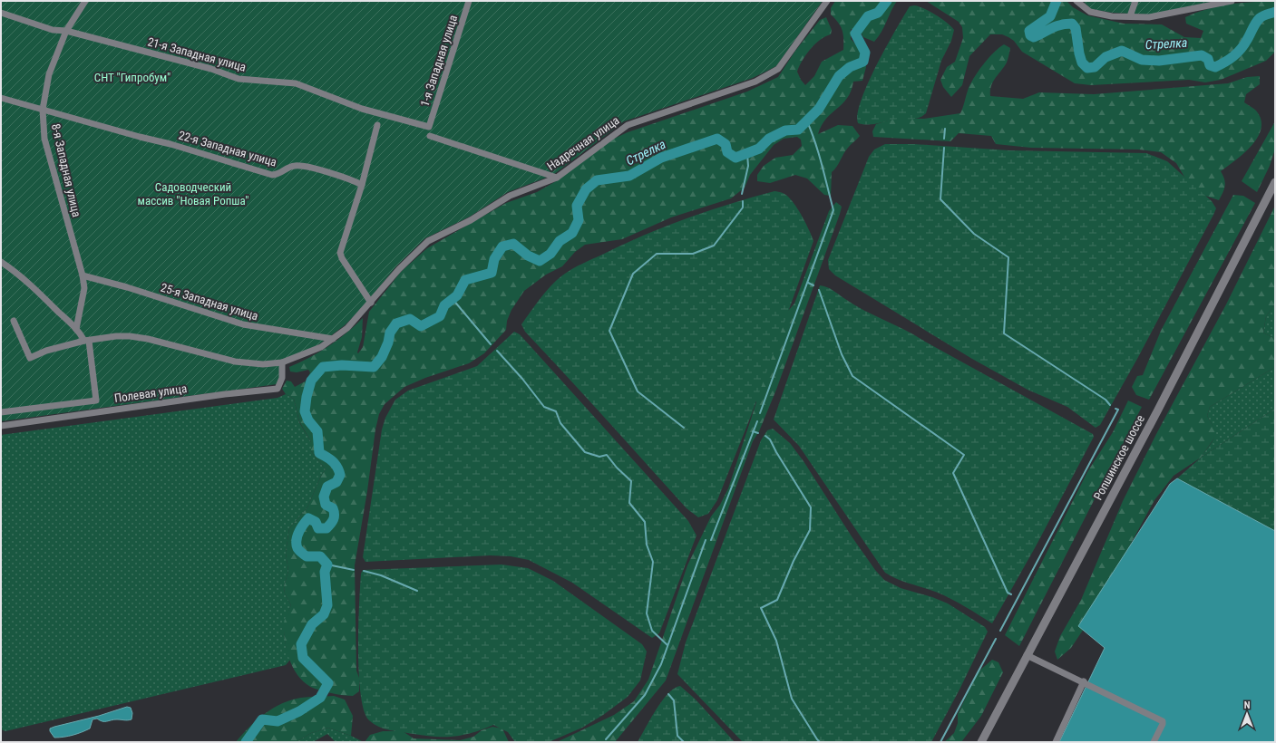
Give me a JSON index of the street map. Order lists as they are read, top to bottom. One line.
{"streets":{"main road":["Ропшинское шоссе"],"street":["21-я Западная улица","1-я Западная улица","Надречная улица","22-я Западная улица","8-я Западная улица","25-я Западная улица","Полевая улица"]},"crossings":[["21-я Западная улица","1-я Западная улица"],["21-я Западная улица","8-я Западная улица"],["Надречная улица","25-я Западная улица"],["Надречная улица","Полевая улица"],["22-я Западная улица","8-я Западная улица"],["8-я Западная улица","25-я Западная улица"]],"water":["Стрелка"],"parks":["СНТ \"Гипробум\"","Садоводческий массив \"Новая Ропша\""],"north":"top"}
